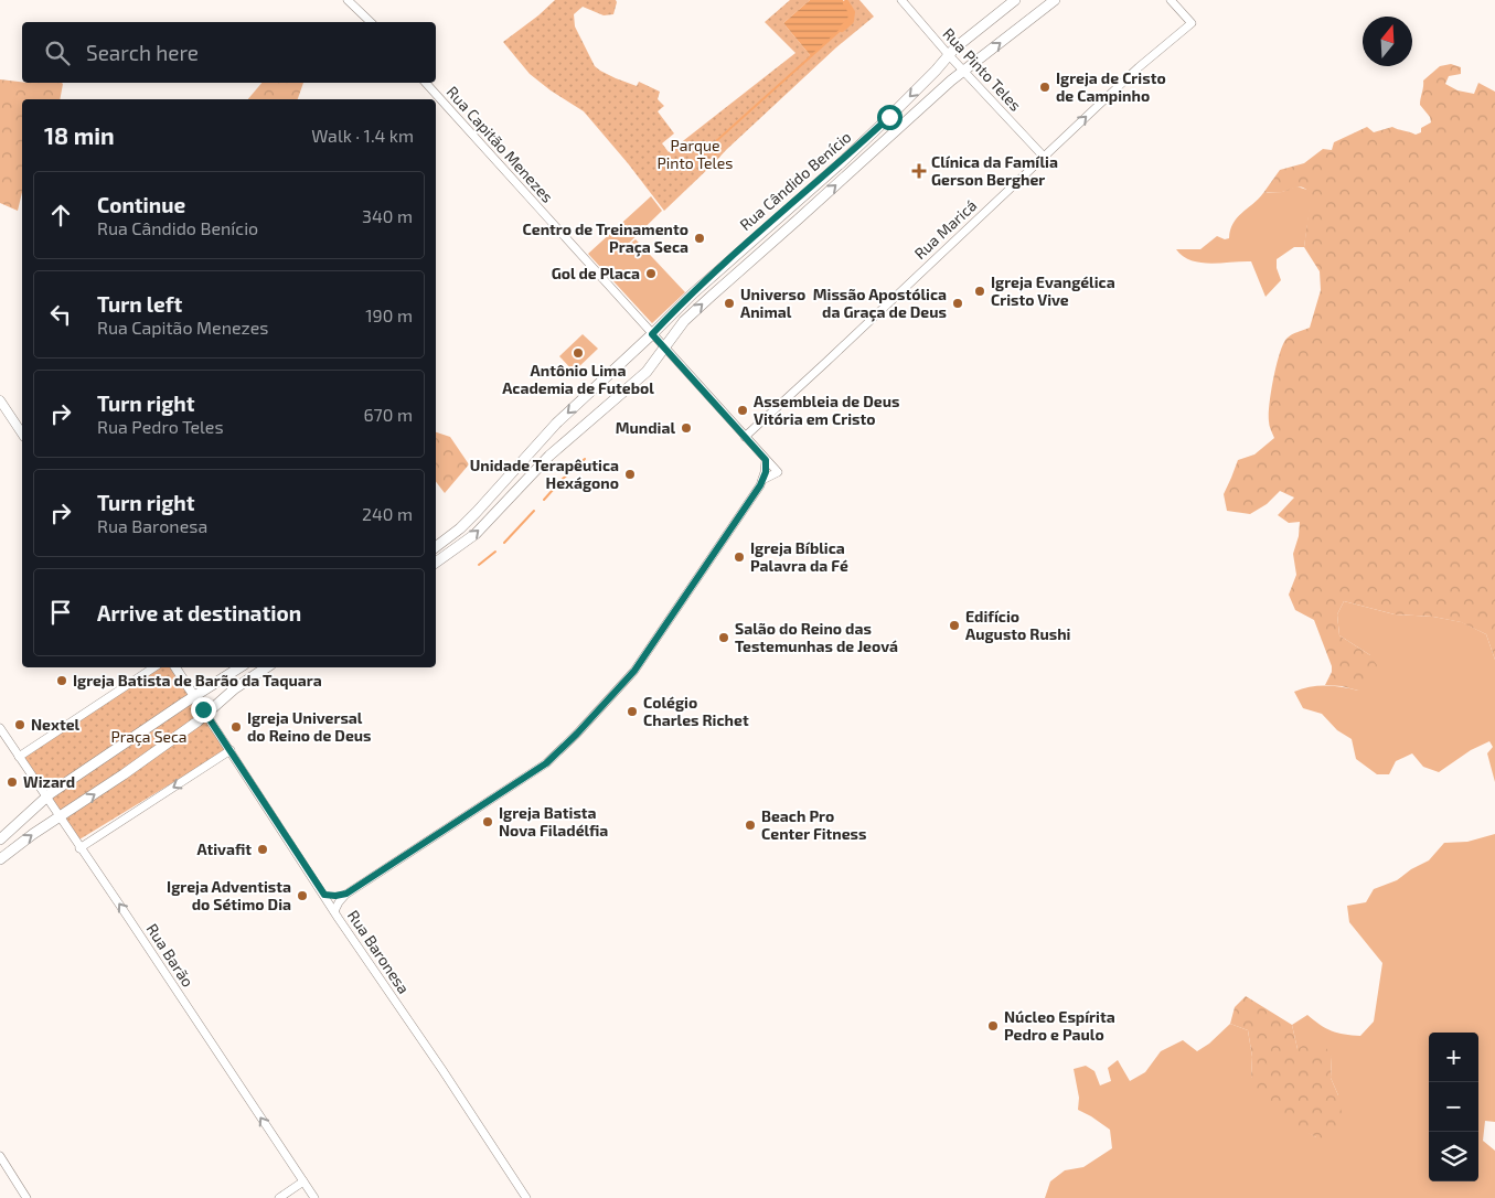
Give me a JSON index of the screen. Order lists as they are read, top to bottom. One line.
{"streets":{"main road":["Rua Cândido Benício","Rua Baronesa"],"street":["Rua Pinto Teles","Rua Capitão Menezes","Rua Maricá","Rua Barão"]},"crossings":[["Rua Pinto Teles","Rua Cândido Benício"],["Rua Pinto Teles","Rua Maricá"],["Rua Capitão Menezes","Rua Cândido Benício"],["Rua Capitão Menezes","Rua Maricá"]],"one_way":["Rua Barão"],"parks":["Parque Pinto Teles","Praça Seca"],"places":{"other":["Igreja de Cristo de Campinho","Centro de Treinamento Praça Seca","Gol de Placa","Igreja Evangélica Cristo Vive","Universo Animal","Missão Apostólica da Graça de Deus","Antônio Lima Academia de Futebol","Assembleia de Deus Vitória em Cristo","Mundial","Unidade Terapêutica Hexágono","Igreja Bíblica Palavra da Fé","Edifício Augusto Rushi","Salão do Reino das Testemunhas de Jeová","Igreja Batista de Barão da Taquara","Colégio Charles Richet","Nextel","Igreja Universal do Reino de Deus","Wizard","Igreja Batista Nova Filadélfia","Beach Pro Center Fitness","Ativafit","Igreja Adventista do Sétimo Dia","Núcleo Espírita Pedro e Paulo"],"health":["Clínica da Família Gerson Bergher"]},"north":"top","page":{"search":"Search here","heading":["18 min","Walk · 1.4 km"],"list":[["Continue","Rua Cândido Benício","340 m"],["Turn left","Rua Capitão Menezes","190 m"],["Turn right","Rua Pedro Teles","670 m"],["Turn right","Rua Baronesa","240 m"],"Arrive at destination"],"map_buttons":["+","−"]}}
